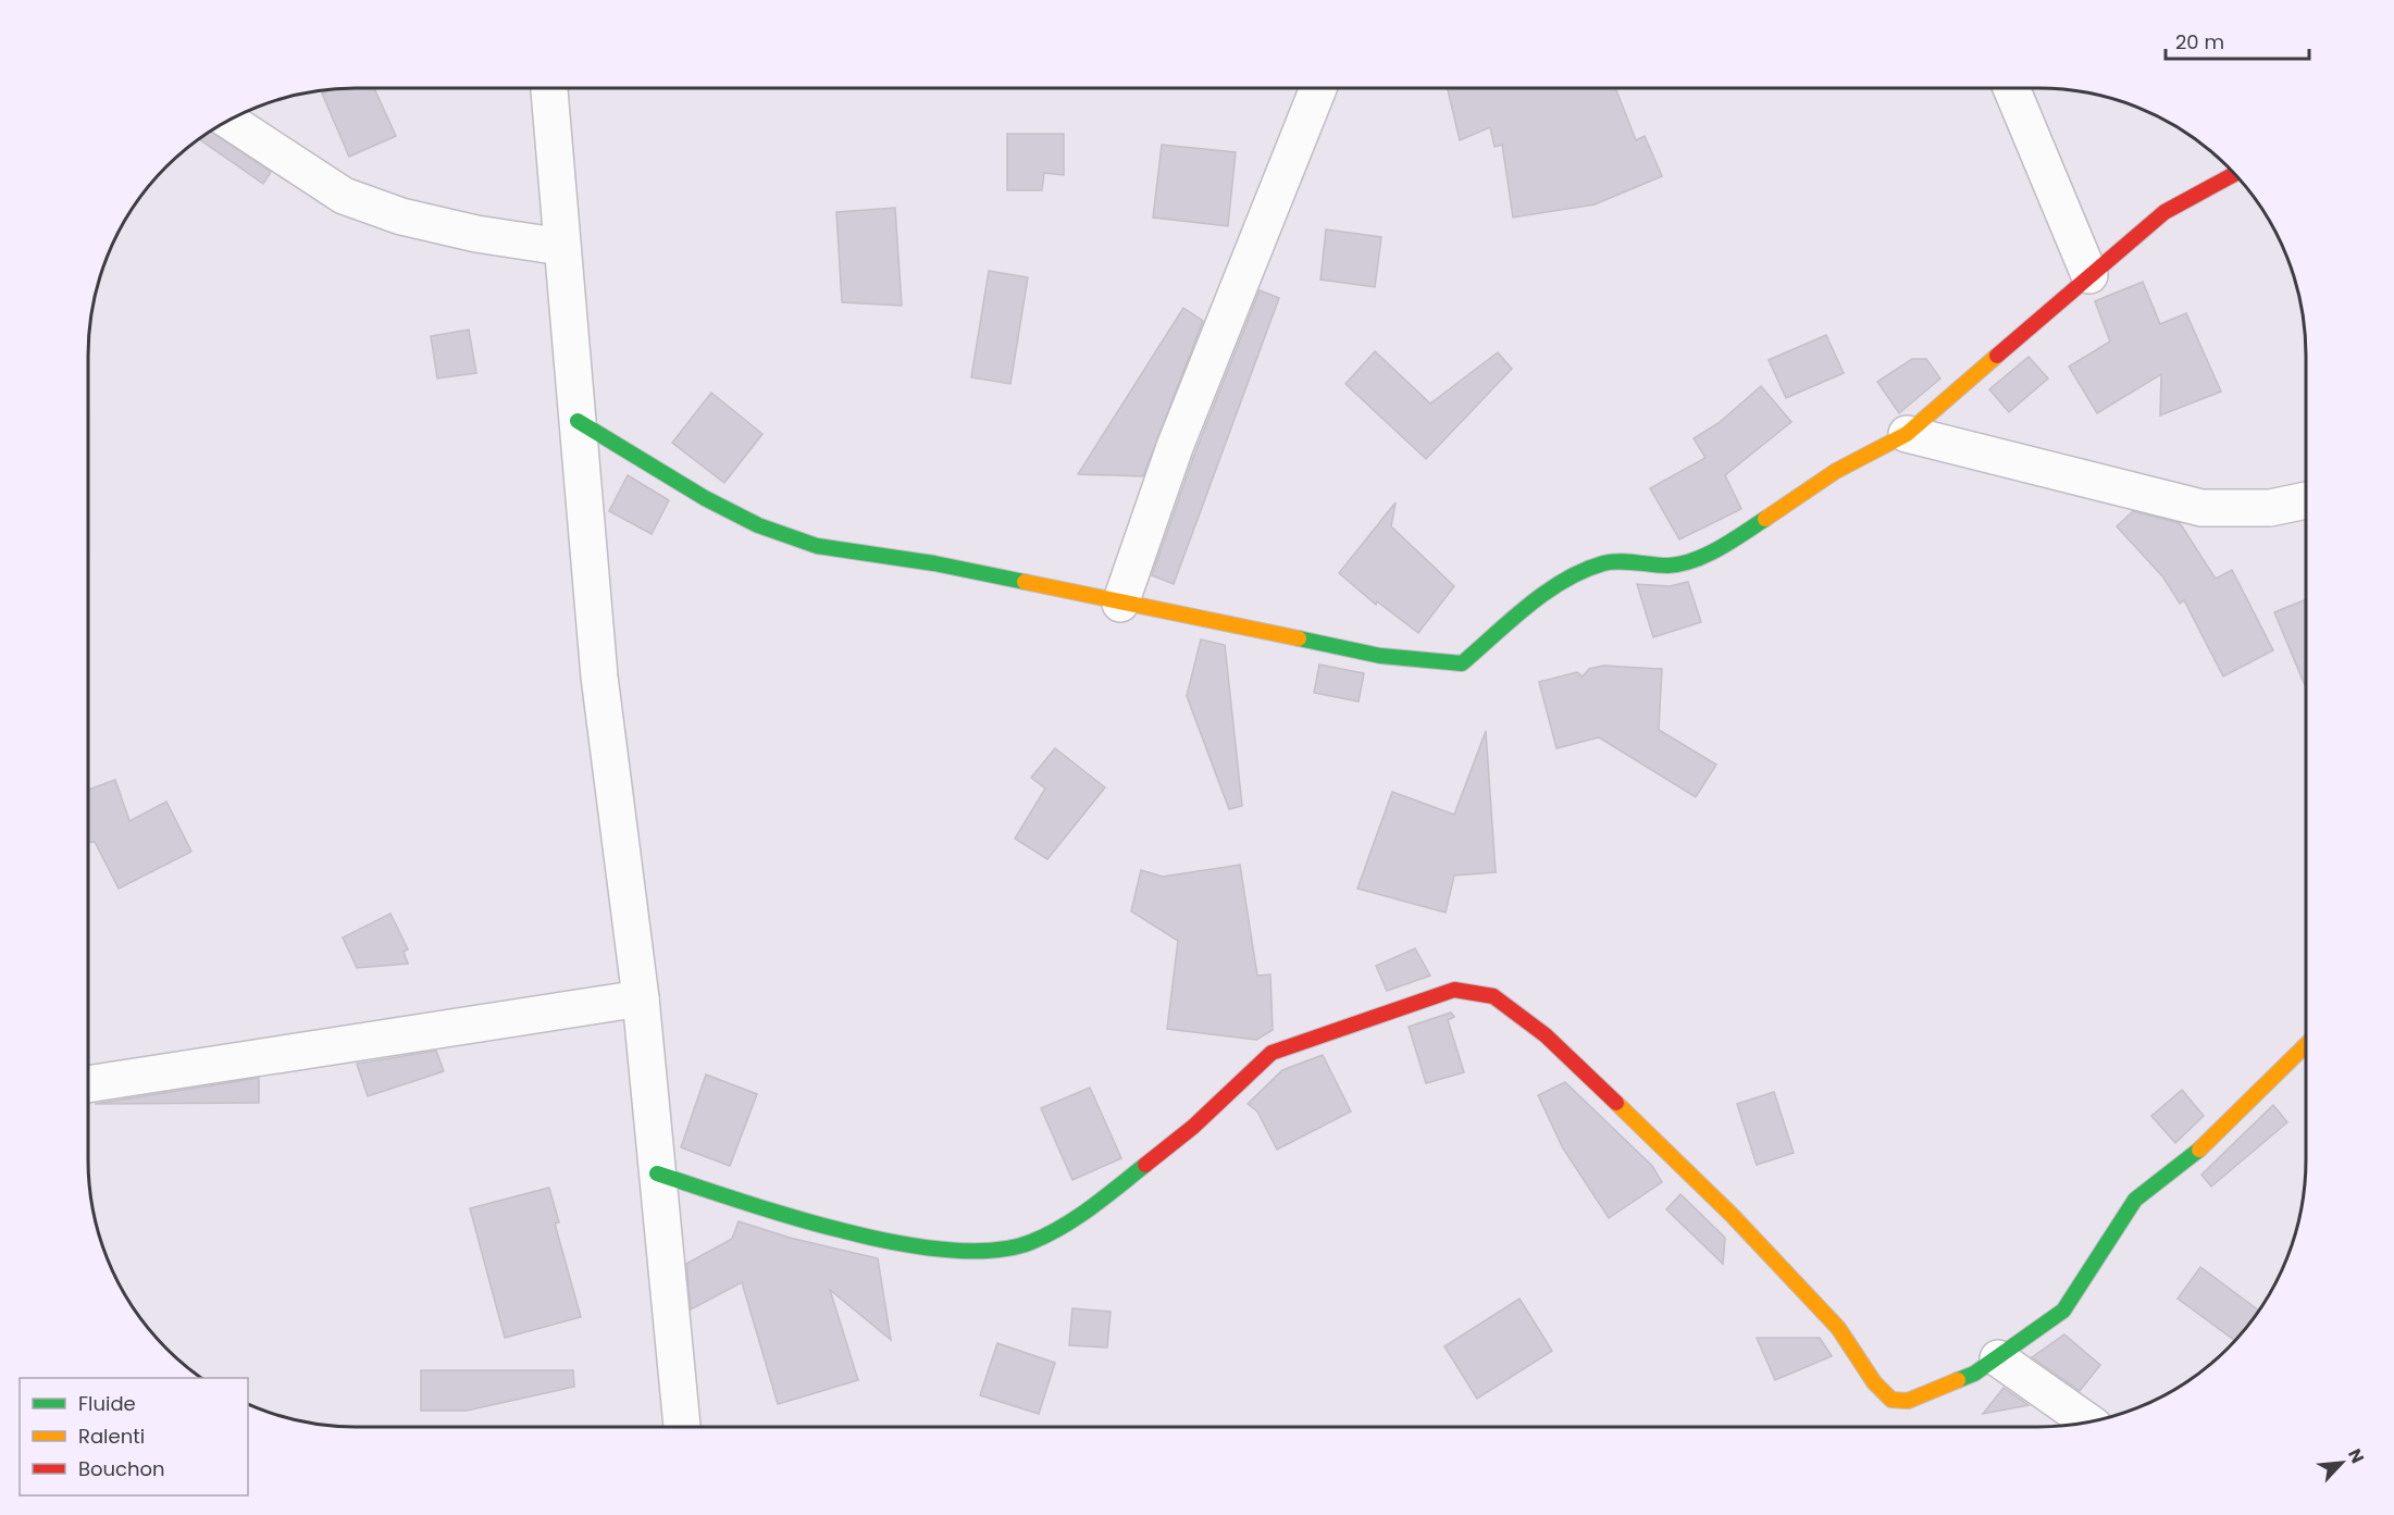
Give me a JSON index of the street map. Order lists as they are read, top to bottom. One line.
{"legend":["Fluide","Ralenti","Bouchon"],"scale_bar":"20 m","north":"top right"}
